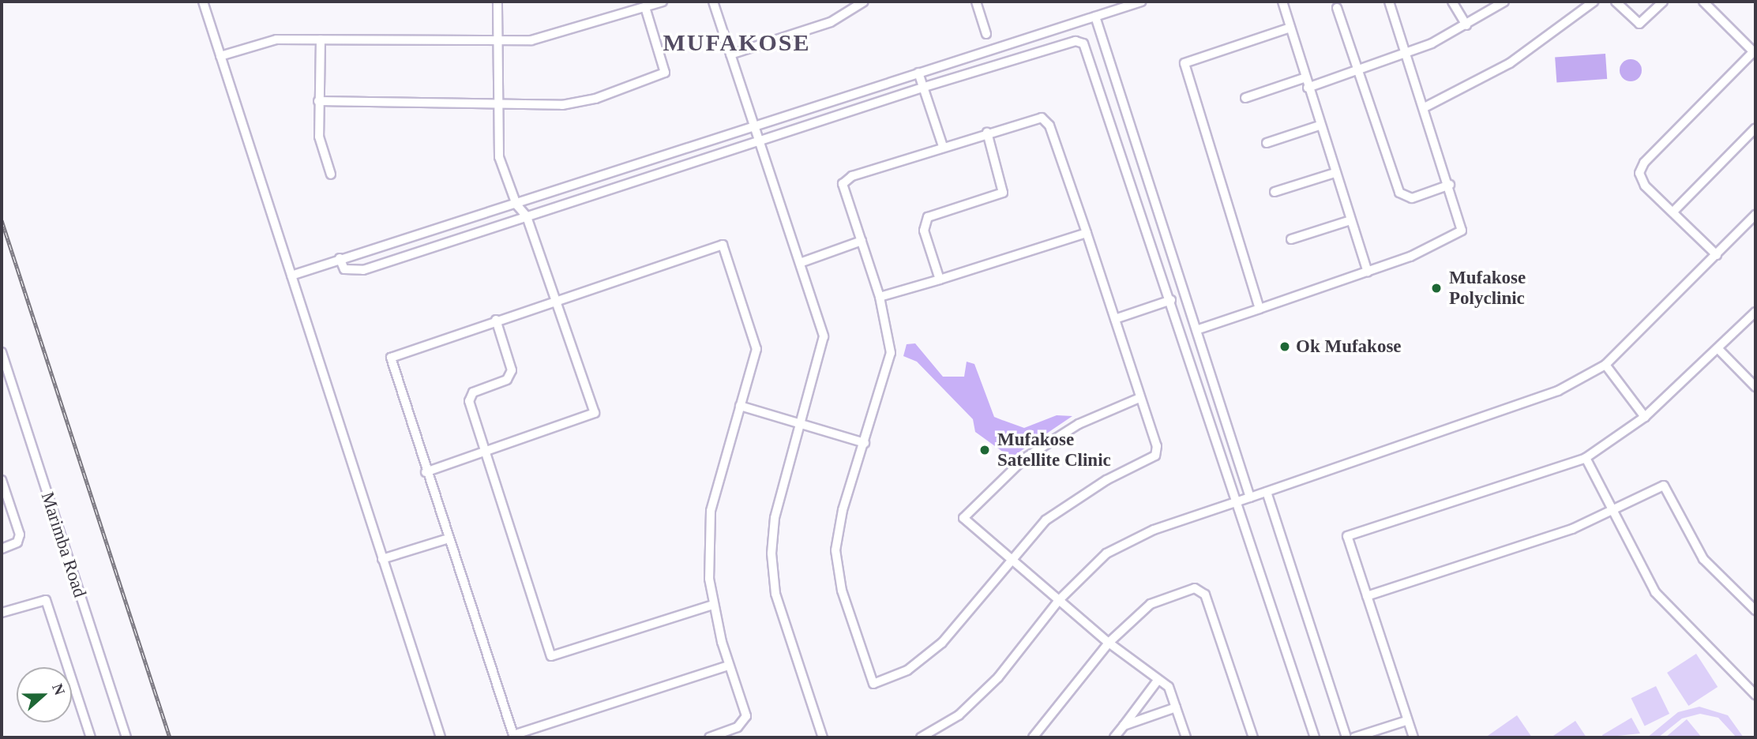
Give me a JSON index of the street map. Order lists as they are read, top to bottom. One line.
{"streets":{"street":["Marimba Road"]},"districts":["MUFAKOSE"],"places":["Mufakose Polyclinic","Ok Mufakose","Mufakose Satellite Clinic"],"north":"right"}
